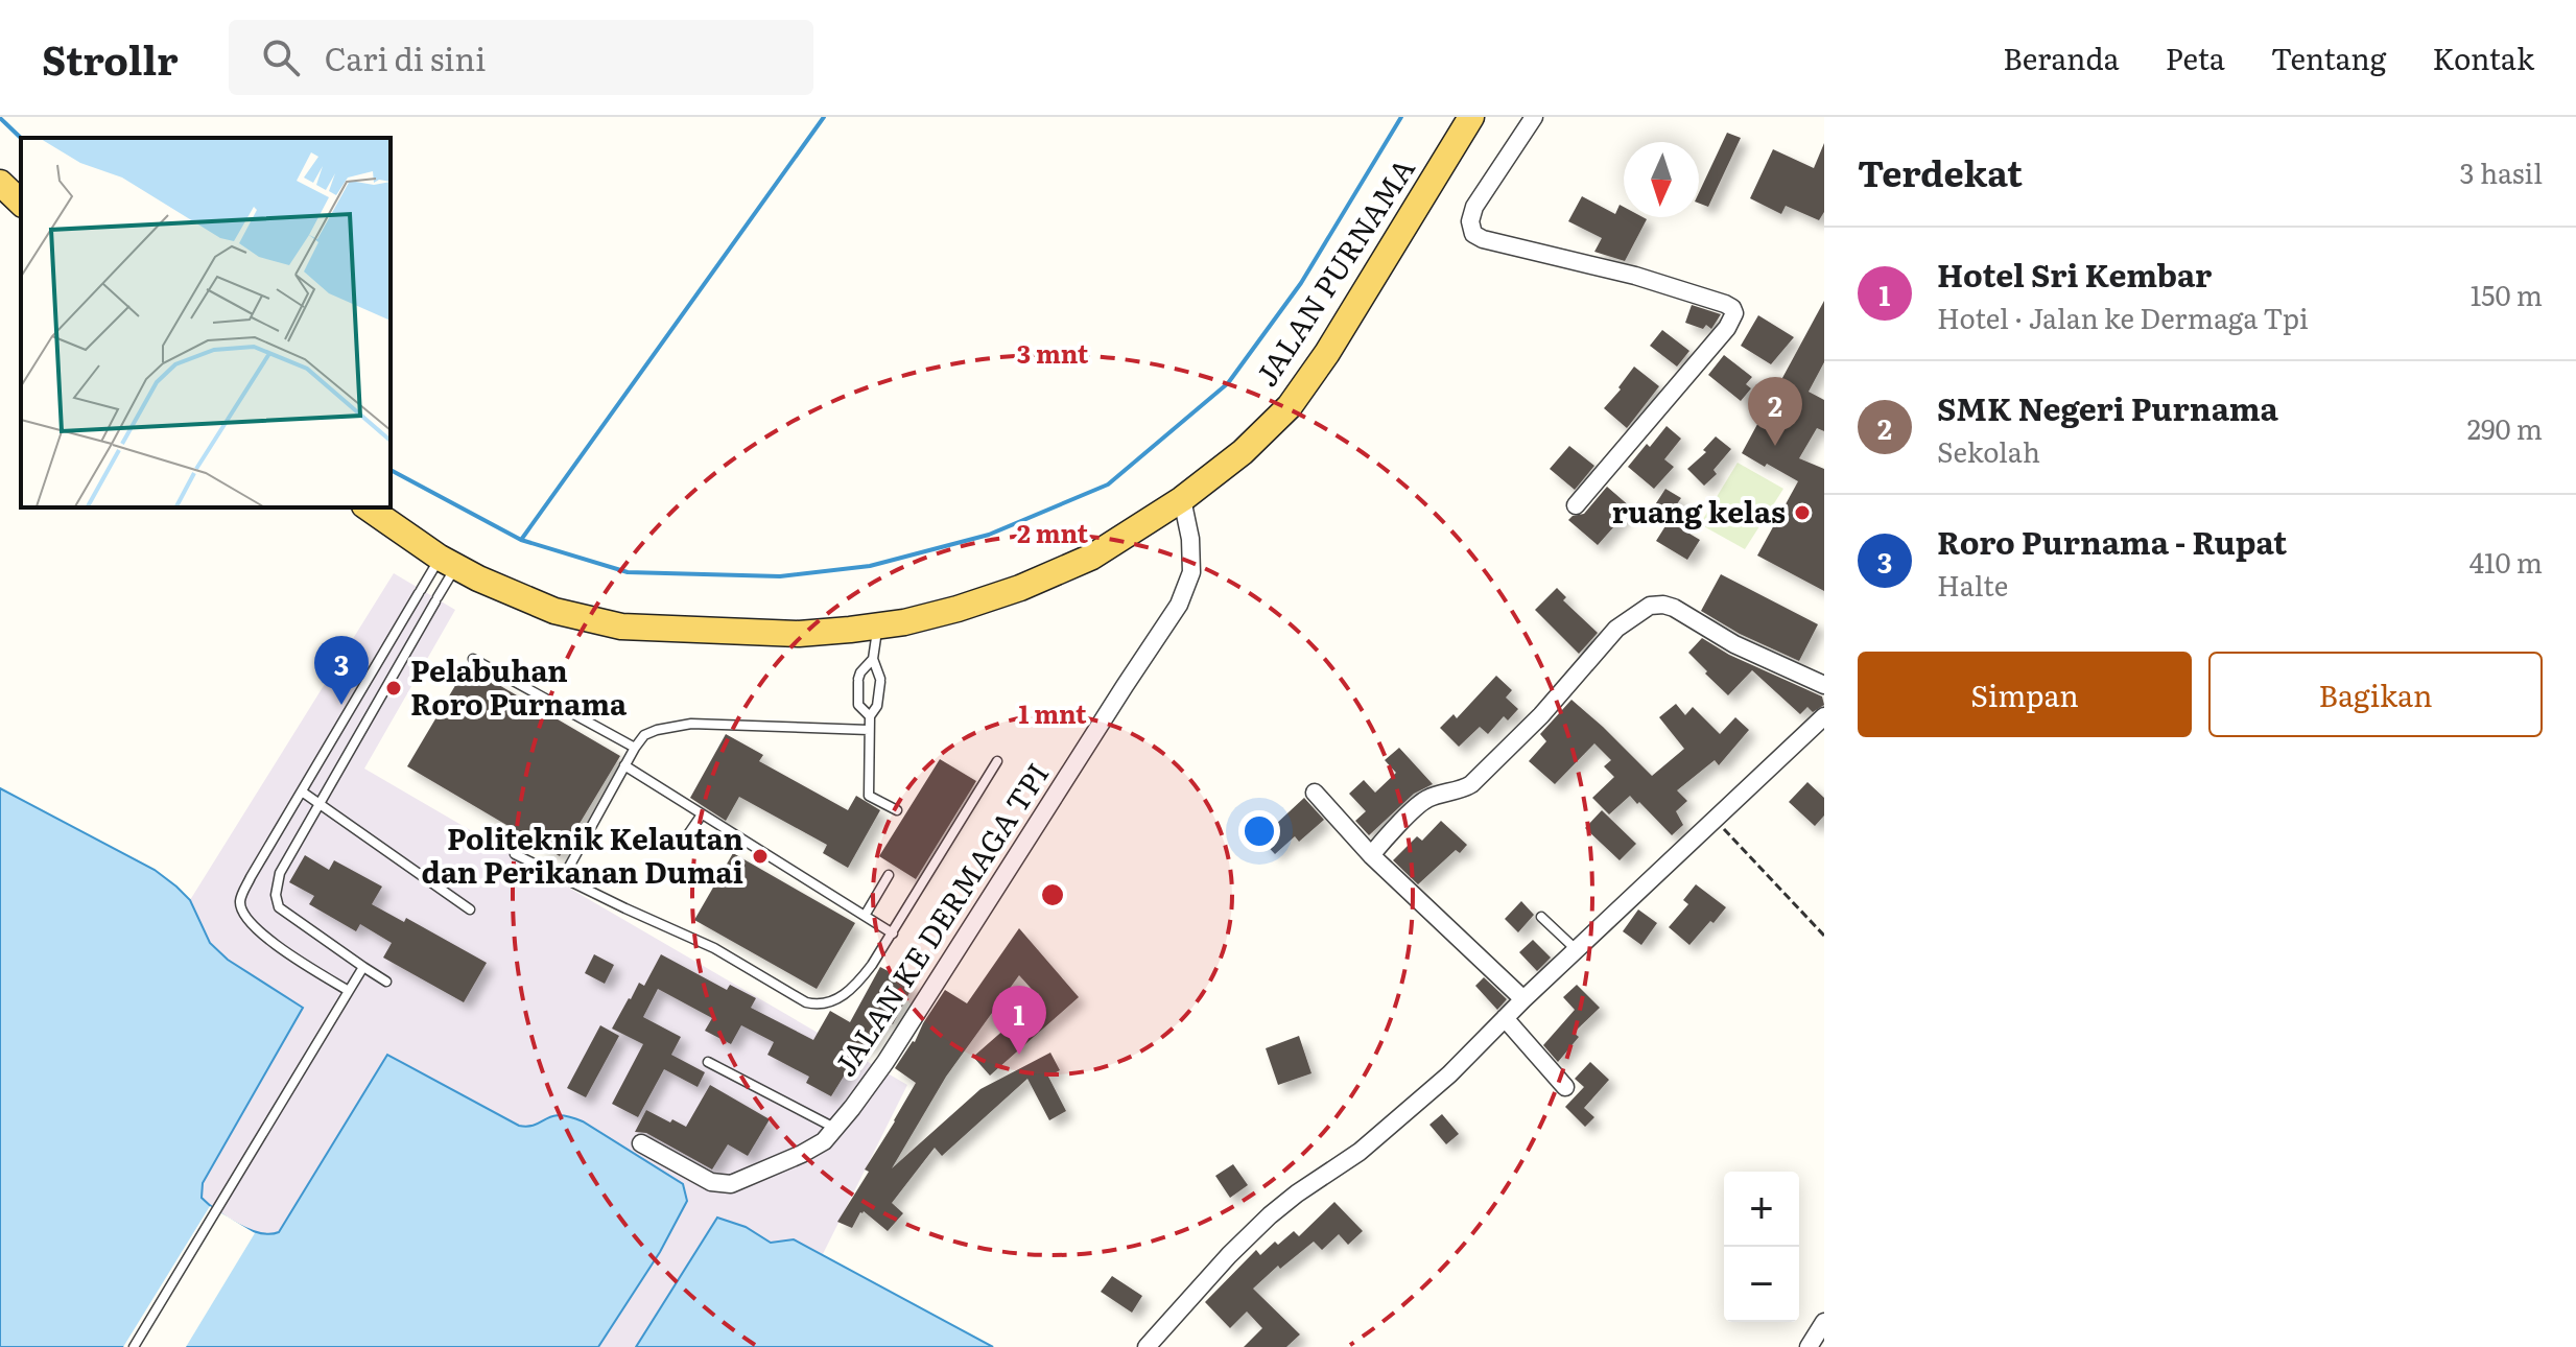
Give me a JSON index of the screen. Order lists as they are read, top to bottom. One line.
{"streets":{"main road":["JALAN PURNAMA"],"street":["JALAN KE DERMAGA TPI"]},"crossings":[["JALAN PURNAMA","JALAN KE DERMAGA TPI"]],"places":["ruang kelas","Pelabuhan Roro Purnama","Politeknik Kelautan dan Perikanan Dumai"],"north":"bottom","page":{"header":"Strollr","search":"Cari di sini","nav":["Beranda","Peta","Tentang","Kontak"],"heading":["Terdekat","3 hasil"],"list":[{"mark":"1","name":"Hotel Sri Kembar","note":"Hotel · Jalan ke Dermaga Tpi","value":"150 m"},{"mark":"2","name":"SMK Negeri Purnama","note":"Sekolah","value":"290 m"},{"mark":"3","name":"Roro Purnama - Rupat","note":"Halte","value":"410 m"}],"pins":["2","3","1"],"buttons":["Simpan","Bagikan"],"map_buttons":["+","−"]},"rings":["3 mnt","2 mnt","1 mnt"]}
